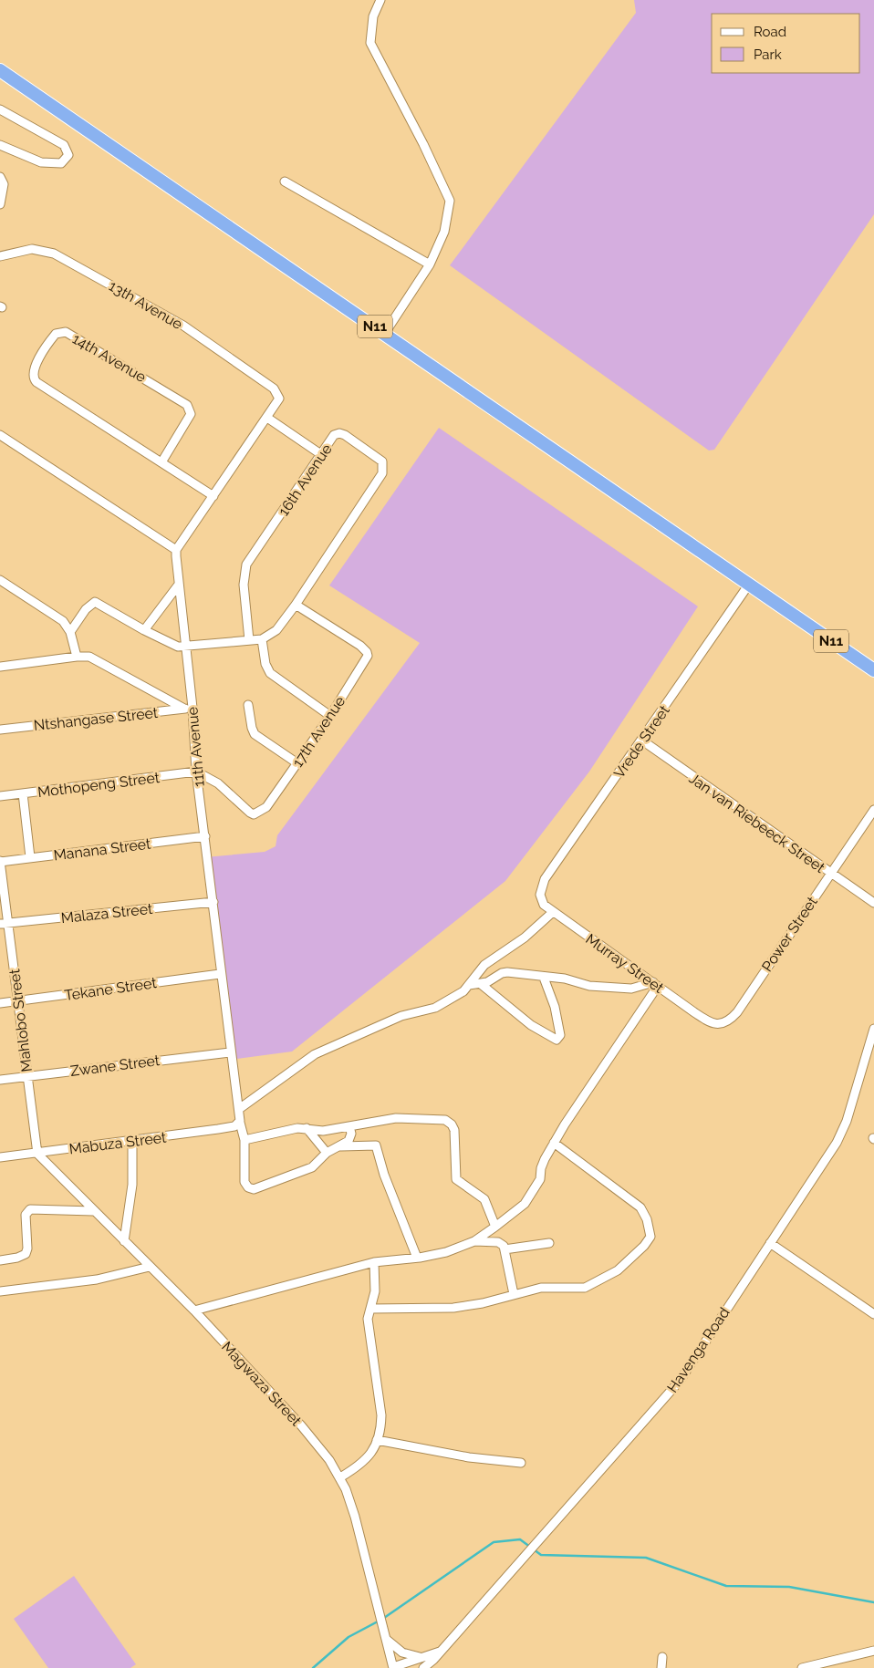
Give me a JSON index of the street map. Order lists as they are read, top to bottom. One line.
{"streets":{"highway":["N11"],"street":["13th Avenue","14th Avenue","16th Avenue","Ntshangase Street","17th Avenue","Vrede Street","11th Avenue","Mothopeng Street","Jan van Riebeeck Street","Manana Street","Malaza Street","Power Street","Murray Street","Tekane Street","Mahlobo Street","Zwane Street","Mabuza Street","Havenga Road","Magwaza Street"]},"crossings":[["N11","Vrede Street"],["16th Avenue","17th Avenue"],["Ntshangase Street","11th Avenue"],["17th Avenue","11th Avenue"],["17th Avenue","Mothopeng Street"],["Vrede Street","Jan van Riebeeck Street"],["Vrede Street","Murray Street"],["11th Avenue","Mothopeng Street"],["11th Avenue","Manana Street"],["11th Avenue","Malaza Street"],["11th Avenue","Tekane Street"],["11th Avenue","Zwane Street"],["11th Avenue","Mabuza Street"],["Jan van Riebeeck Street","Power Street"],["Manana Street","Mahlobo Street"],["Malaza Street","Mahlobo Street"],["Power Street","Murray Street"],["Tekane Street","Mahlobo Street"],["Mahlobo Street","Zwane Street"],["Mahlobo Street","Mabuza Street"],["Mahlobo Street","Magwaza Street"],["Mabuza Street","Magwaza Street"],["Havenga Road","Magwaza Street"]],"legend":["Road","Park"]}
